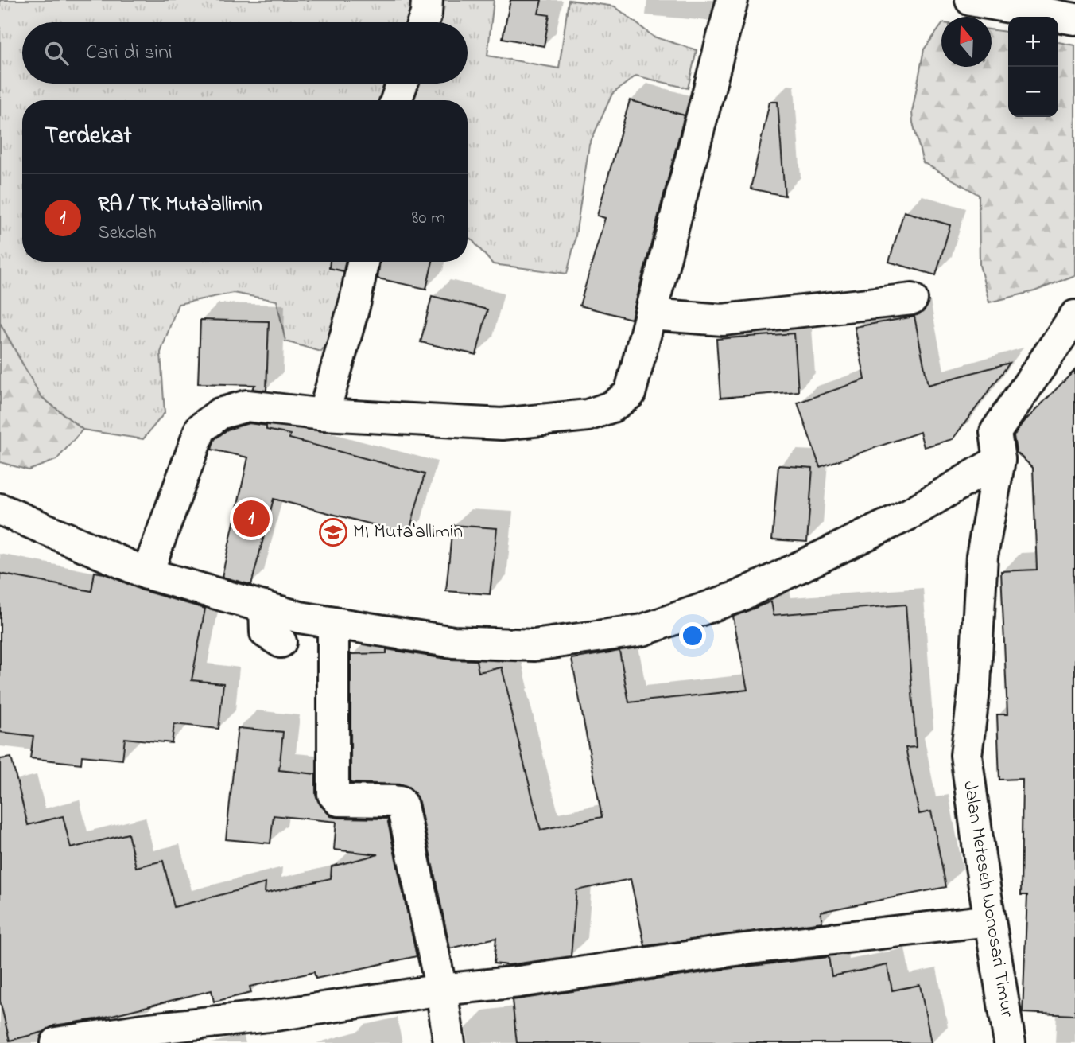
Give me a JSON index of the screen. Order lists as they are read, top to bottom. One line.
{"streets":{"street":["Jalan Meteseh Wonosari Timur"]},"places":{"school or university":["MI Muta'allimin"]},"north":"top","page":{"map_buttons":["+","−"],"search":"Cari di sini","heading":"Terdekat","list":[{"mark":"1","name":"RA / TK Muta'allimin","note":"Sekolah","value":"80 m"}],"pins":"1"}}
